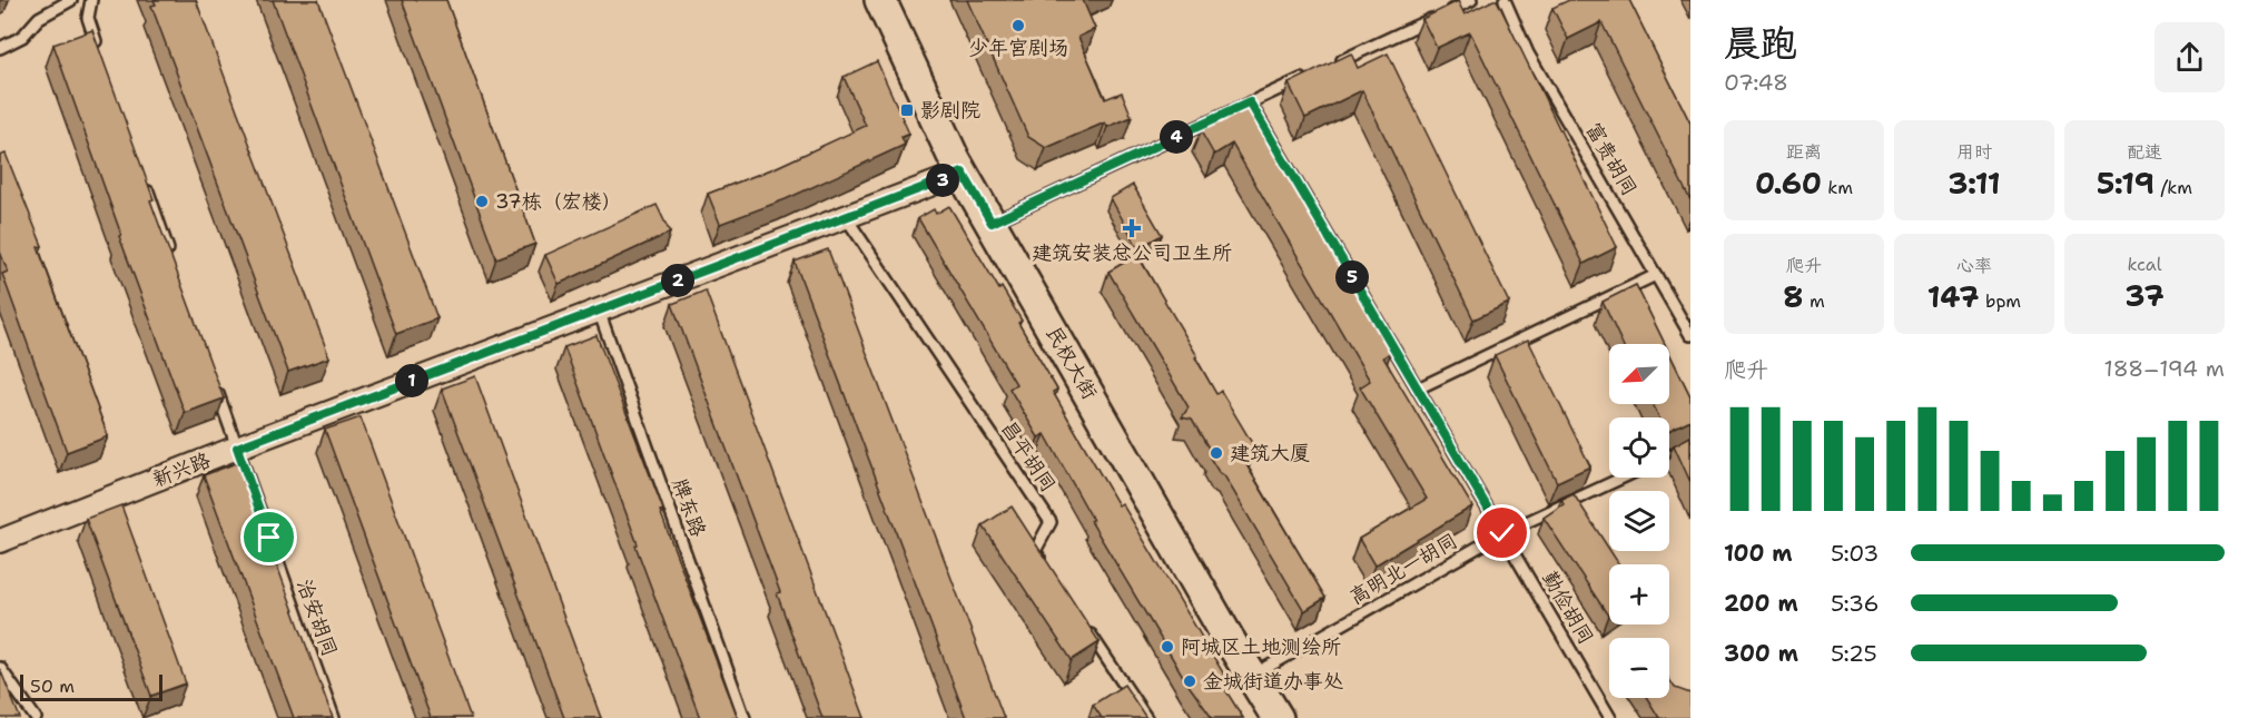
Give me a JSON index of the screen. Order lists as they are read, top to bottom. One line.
{"streets":{"street":["民权大街","新兴路"],"lane":["富贵胡同","昌平胡同","牌东路","高明北一胡同","勤俭胡同","治安胡同"]},"crossings":[["民权大街","新兴路"],["民权大街","高明北一胡同"],["昌平胡同","新兴路"],["新兴路","牌东路"],["新兴路","治安胡同"],["高明北一胡同","勤俭胡同"]],"places":{"other":["少年宫剧场","37栋（宏楼）","建筑大厦","阿城区土地测绘所","金城街道办事处"],"transit":["影剧院"],"health":["建筑安装总公司卫生所"]},"scale_bar":"50 m","north":"bottom left","page":{"heading":["晨跑","07:48"],"stats":[["距离","0.60 km"],["用时","3:11"],["配速","5:19 /km"],["爬升","8 m"],["心率","147 bpm"],["kcal","37"]],"pins":["4","3","5","2","1"],"chart":["爬升","188–194 m"],"map_buttons":["+","−"],"list":[{"name":"100 m","note":"5:03"},{"name":"200 m","note":"5:36"},{"name":"300 m","note":"5:25"}],"scale":"50 m"}}
